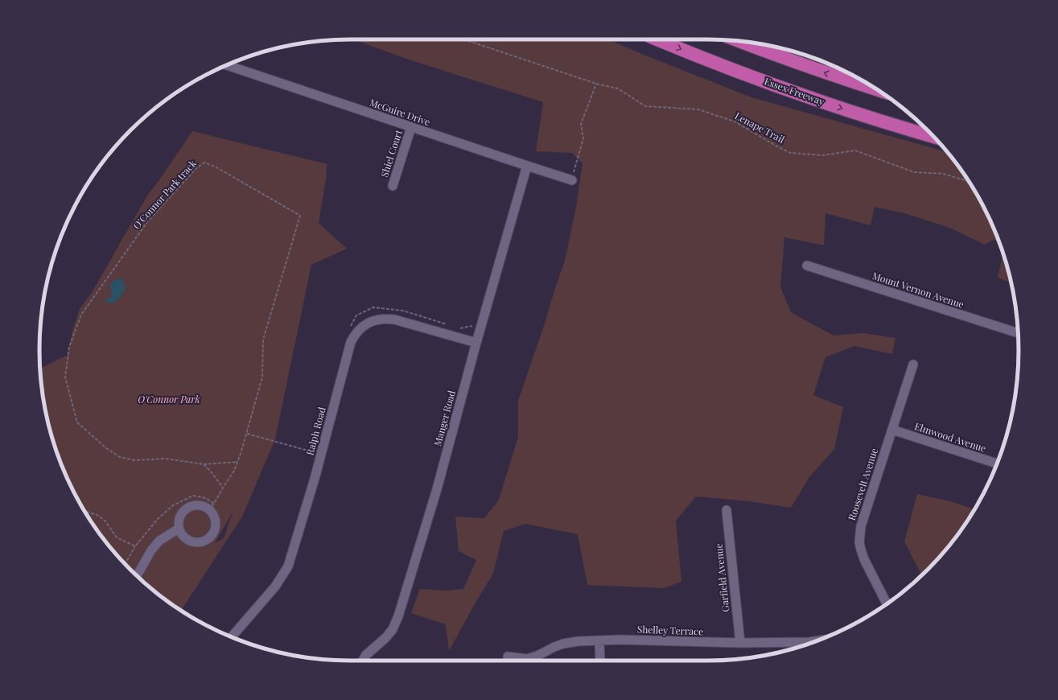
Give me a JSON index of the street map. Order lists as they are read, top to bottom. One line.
{"streets":{"highway":["Essex Freeway"],"street":["McGuire Drive","Shiel Court","Mount Vernon Avenue","Manger Road","Ralph Road","Elmwood Avenue","Roosevelt Avenue","Garfield Avenue","Shelley Terrace"],"path":["Lenape Trail","O'Connor Park track"]},"crossings":[["McGuire Drive","Shiel Court"],["McGuire Drive","Manger Road"],["Manger Road","Ralph Road"],["Elmwood Avenue","Roosevelt Avenue"],["Garfield Avenue","Shelley Terrace"]],"parks":["O'Connor Park"]}
